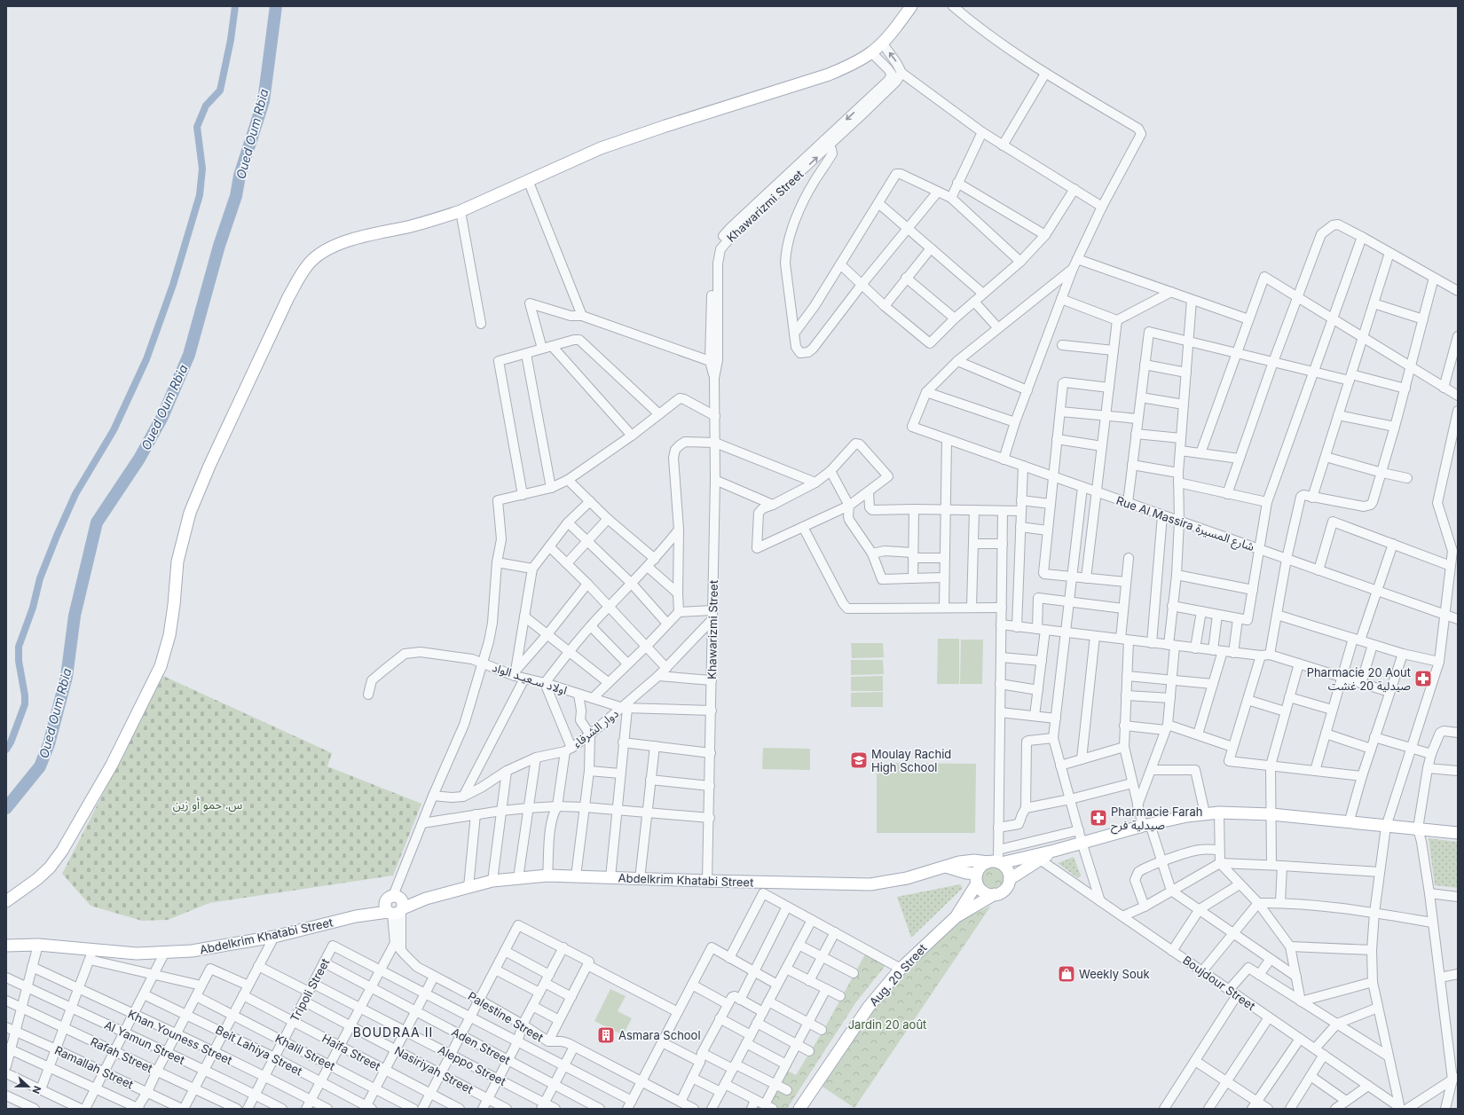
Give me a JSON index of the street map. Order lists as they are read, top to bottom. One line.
{"streets":{"main road":["Abdelkrim Khatabi Street","Aug. 20 Street"],"street":["Khawarizmi Street","Rue Al Massira شارع المسيرة","اولاد سـعيـد الواد","دوار الشرفاء","Boujdour Street","Tripoli Street","Palestine Street","Khan Youness Street","Al Yamun Street","Aden Street","Beit Lahiya Street","Khalil Street","Haifa Street","Rafah Street","Aleppo Street","Ramallah Street","Nasiriyah Street"]},"crossings":[["Khawarizmi Street","اولاد سـعيـد الواد"],["Khawarizmi Street","دوار الشرفاء"],["Khawarizmi Street","Abdelkrim Khatabi Street"],["اولاد سـعيـد الواد","دوار الشرفاء"],["Tripoli Street","Khan Youness Street"],["Tripoli Street","Al Yamun Street"],["Tripoli Street","Aden Street"],["Tripoli Street","Beit Lahiya Street"],["Tripoli Street","Khalil Street"],["Tripoli Street","Haifa Street"],["Tripoli Street","Aleppo Street"],["Tripoli Street","Nasiriyah Street"]],"districts":["BOUDRAA II"],"water":["Oued Oum Rbia"],"parks":["س. حمو أو زين","Jardin 20 août"],"places":{"pharmacy":["Pharmacie 20 Aout صيدلية 20 غشت","Pharmacie Farah صيدلية فرح"],"school or university":["Moulay Rachid High School"],"shop":["Weekly Souk"],"building":["Asmara School"]},"north":"right"}
